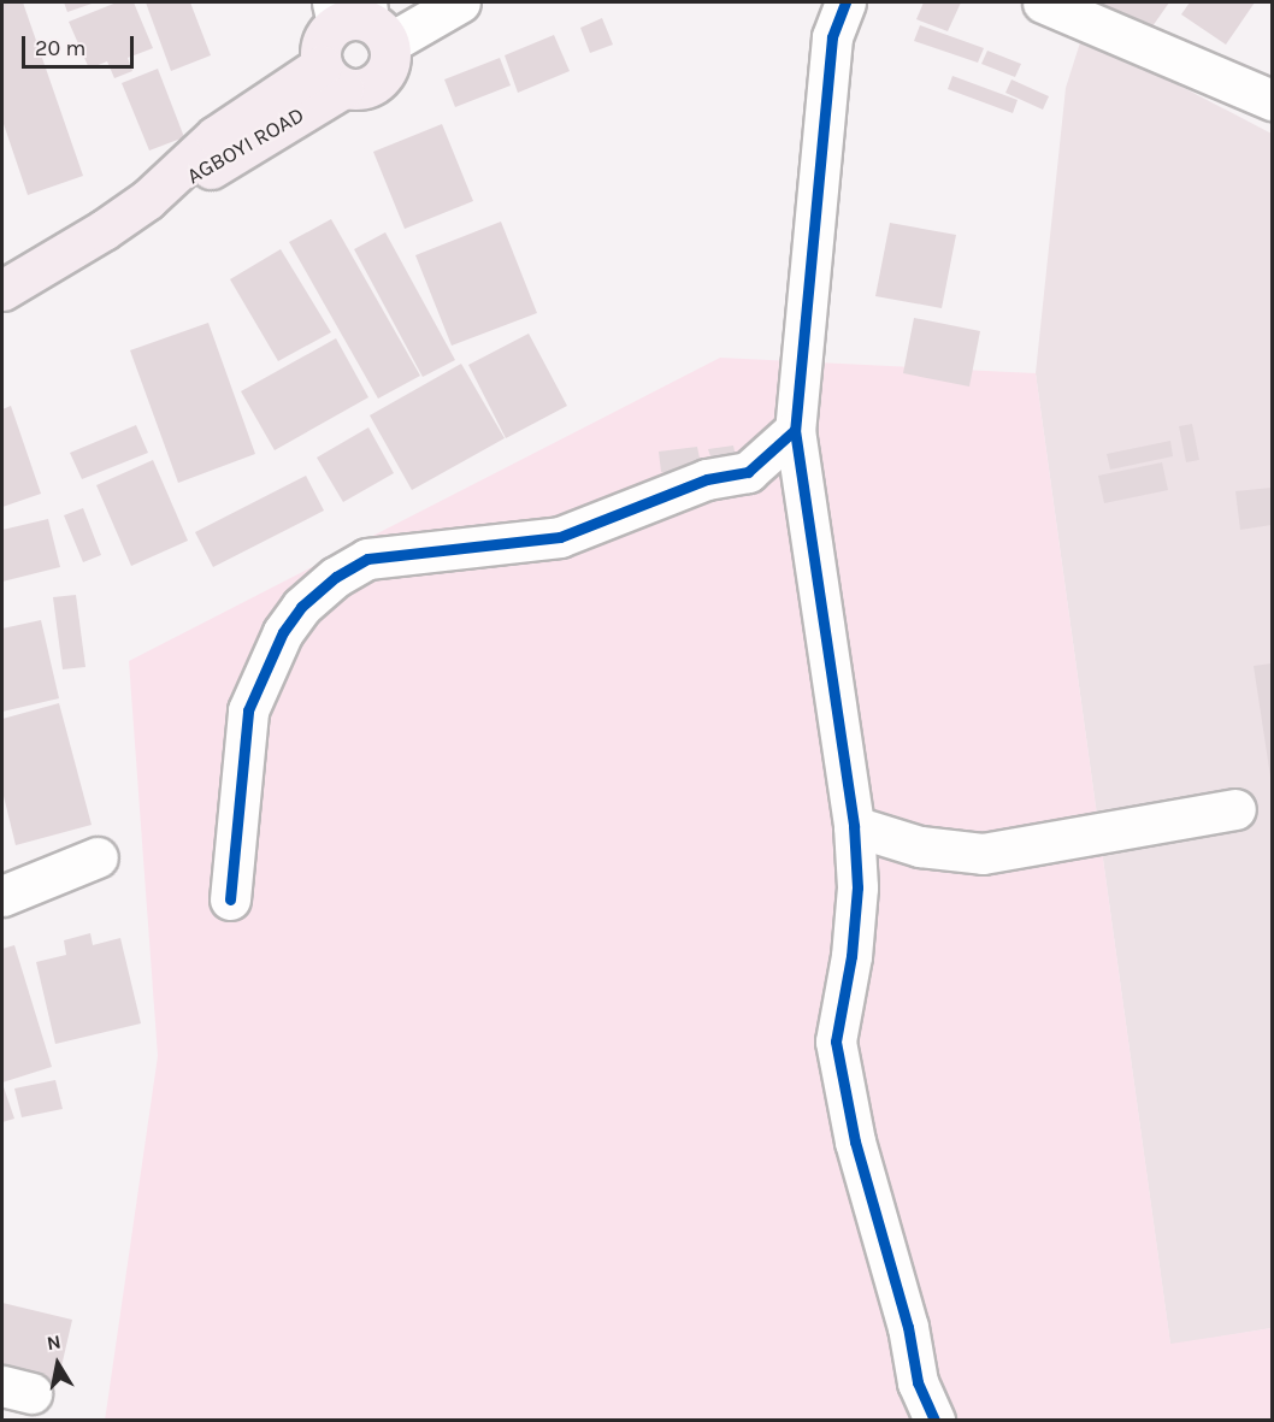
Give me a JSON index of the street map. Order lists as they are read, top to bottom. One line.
{"streets":{"main road":["AGBOYI ROAD"]},"scale_bar":"20 m","north":"top"}
